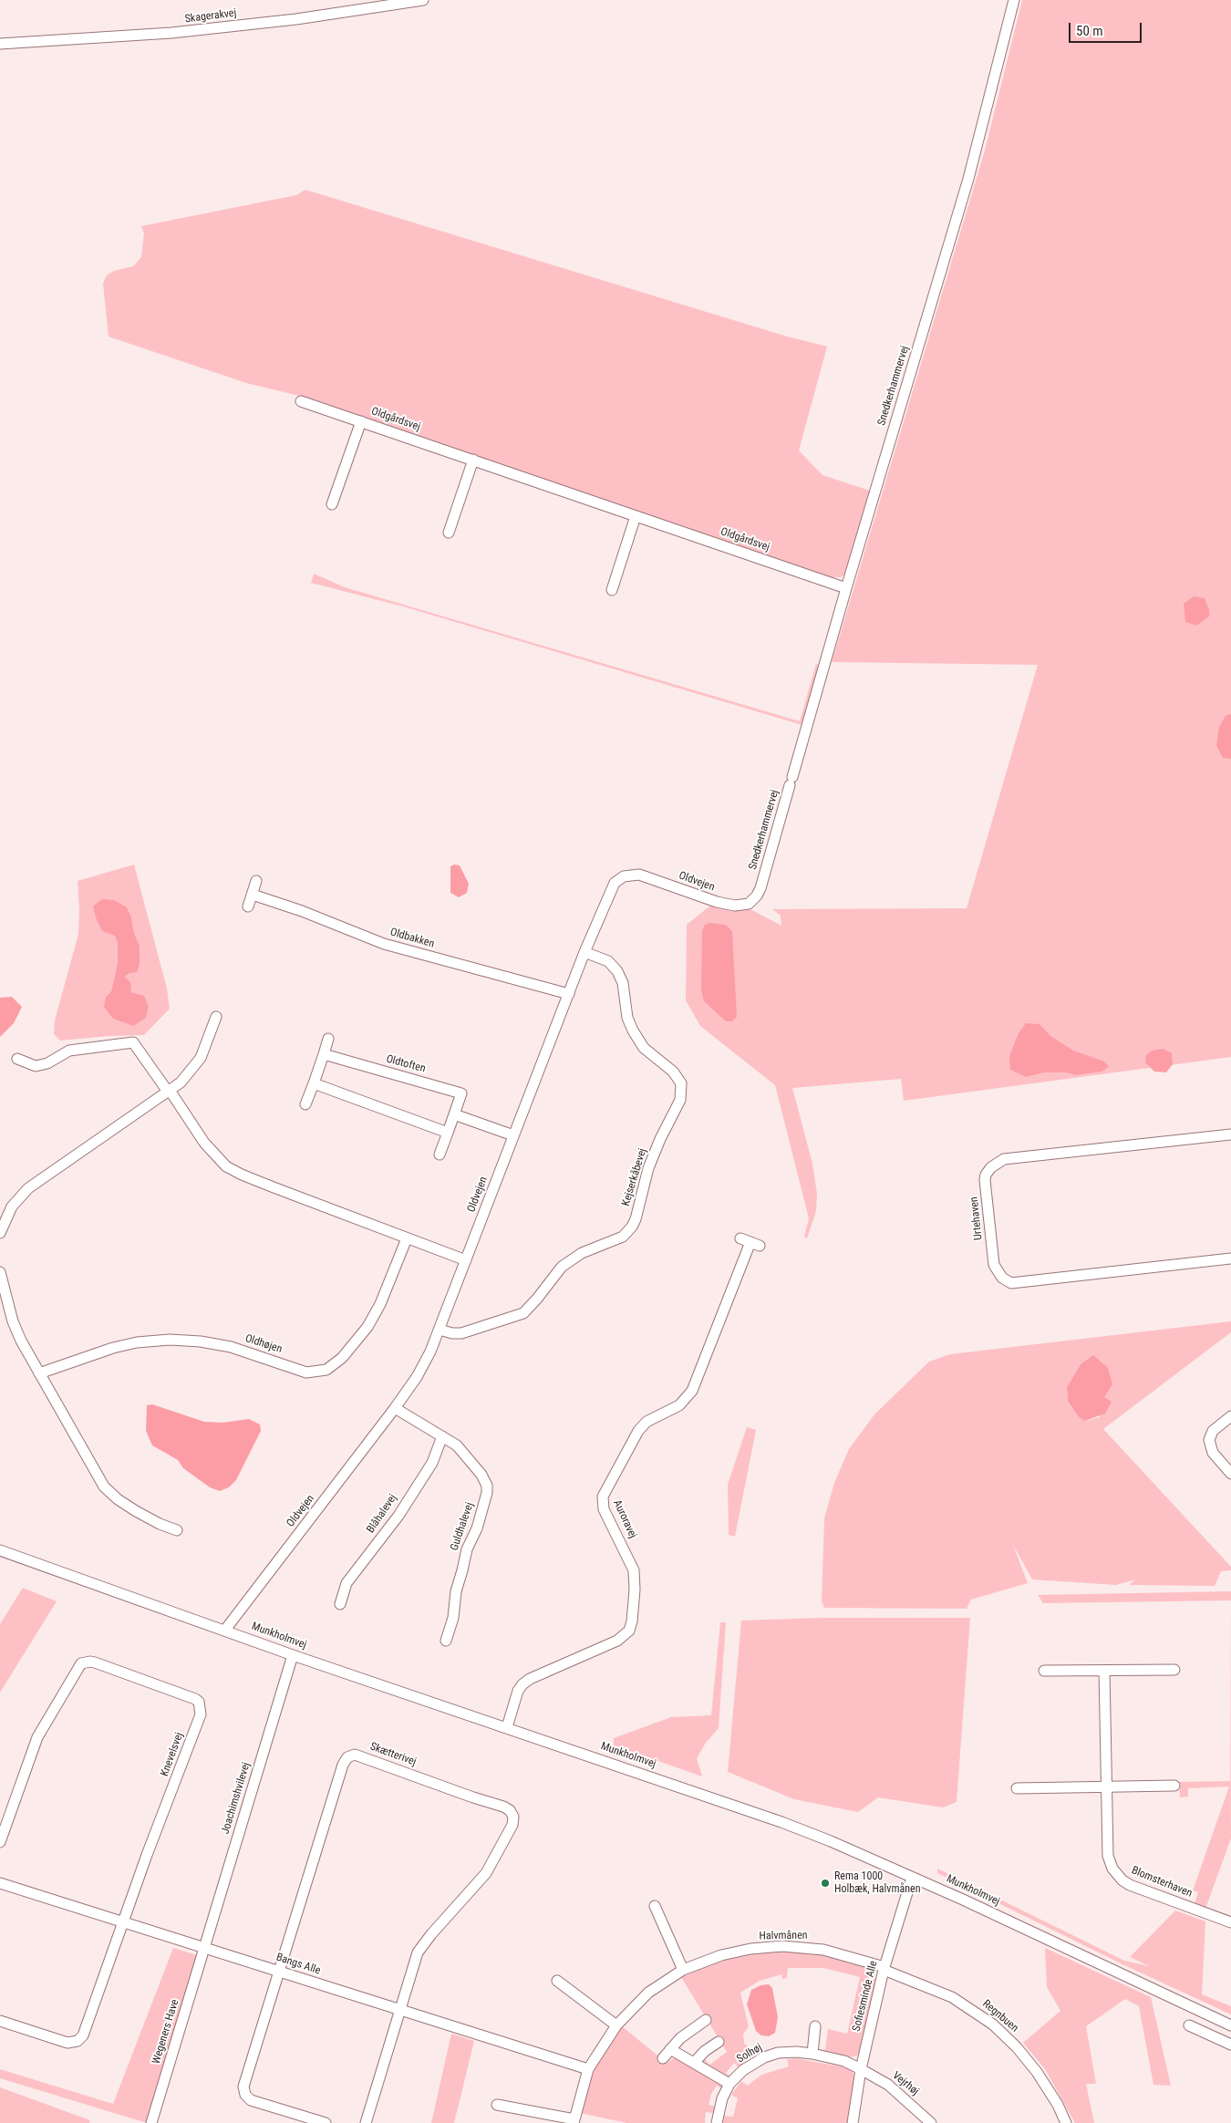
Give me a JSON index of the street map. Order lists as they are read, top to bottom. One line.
{"streets":{"street":["Skagerakvej","Snedkerhammervej","Oldgårdsvej","Oldvejen","Oldbakken","Oldtoften","Kejserkåbevej","Urtehaven","Oldhøjen","Blåhalevej","Auroravej","Guldhalevej","Munkholmvej","Knevelsvej","Skætterivej","Joachimshvilevej","Blomsterhaven","Halvmånen","Bangs Alle","Sofiesminde Alle","Regnbuen","Wegeners Have","Solhøj","Vejrhøj"]},"crossings":[["Snedkerhammervej","Oldgårdsvej"],["Snedkerhammervej","Oldvejen"],["Oldvejen","Oldbakken"],["Oldvejen","Kejserkåbevej"],["Oldvejen","Guldhalevej"],["Oldvejen","Munkholmvej"],["Blåhalevej","Guldhalevej"],["Auroravej","Munkholmvej"],["Munkholmvej","Joachimshvilevej"],["Munkholmvej","Sofiesminde Alle"],["Knevelsvej","Bangs Alle"],["Skætterivej","Bangs Alle"],["Joachimshvilevej","Bangs Alle"],["Joachimshvilevej","Wegeners Have"],["Halvmånen","Bangs Alle"],["Halvmånen","Sofiesminde Alle"],["Halvmånen","Regnbuen"],["Bangs Alle","Wegeners Have"],["Sofiesminde Alle","Regnbuen"],["Sofiesminde Alle","Solhøj"],["Sofiesminde Alle","Vejrhøj"],["Solhøj","Vejrhøj"]],"places":["Rema 1000 Holbæk, Halvmånen"],"scale_bar":"50 m"}
